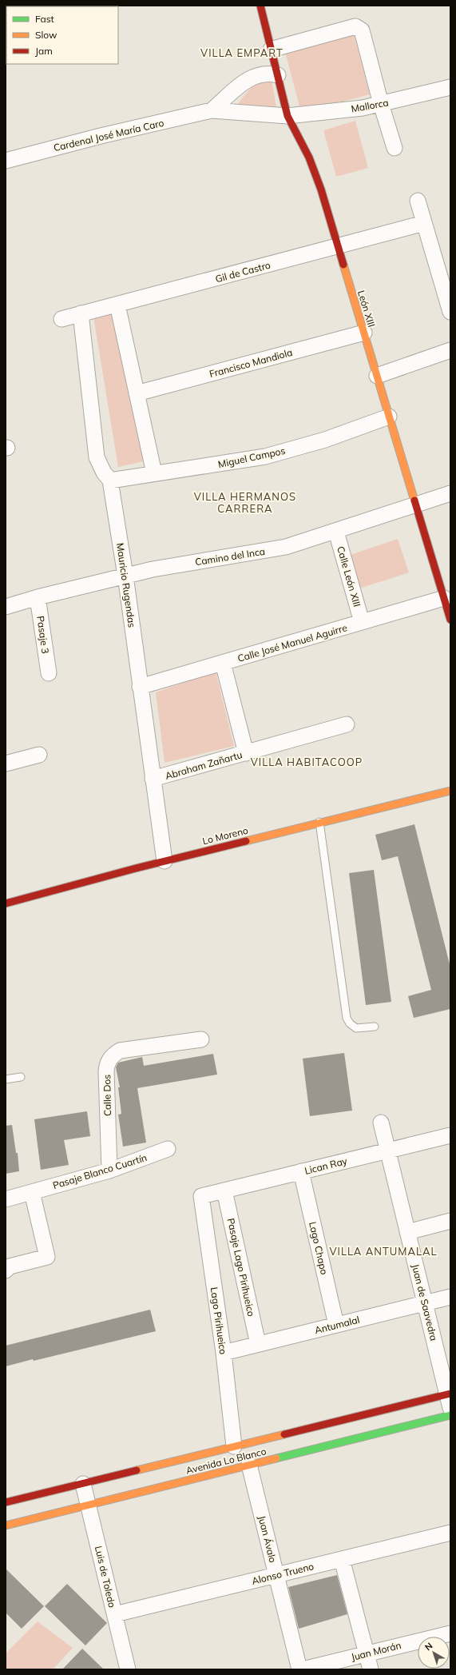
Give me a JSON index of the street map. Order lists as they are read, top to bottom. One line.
{"streets":{"street":["Mallorca","Cardenal José María Caro","Gil de Castro","León XIII","Francisco Mandiola","Miguel Campos","Camino del Inca","Calle León XIII","Mauricio Rugendas","Pasaje 3","Calle José Manuel Aguirre","Abraham Zañartu","Lo Moreno","Calle Dos","Lican Ray","Pasaje Blanco Cuartín","Lago Chapo","Pasaje Lago Pirihueico","Juan de Saavedra","Lago Pirihueico","Antumalal","Avenida Lo Blanco","Juan Ávalo","Alonso Trueno","Luis de Toledo","Juan Morán"]},"crossings":[["Mallorca","Cardenal José María Caro"],["Mallorca","León XIII"],["Cardenal José María Caro","León XIII"],["Gil de Castro","León XIII"],["Gil de Castro","Mauricio Rugendas"],["León XIII","Francisco Mandiola"],["León XIII","Miguel Campos"],["León XIII","Camino del Inca"],["León XIII","Calle José Manuel Aguirre"],["Miguel Campos","Mauricio Rugendas"],["Camino del Inca","Calle León XIII"],["Camino del Inca","Mauricio Rugendas"],["Camino del Inca","Pasaje 3"],["Calle León XIII","Calle José Manuel Aguirre"],["Mauricio Rugendas","Calle José Manuel Aguirre"],["Mauricio Rugendas","Abraham Zañartu"],["Mauricio Rugendas","Lo Moreno"],["Calle Dos","Pasaje Blanco Cuartín"],["Lican Ray","Lago Chapo"],["Lican Ray","Pasaje Lago Pirihueico"],["Lican Ray","Juan de Saavedra"],["Lican Ray","Lago Pirihueico"],["Lago Chapo","Antumalal"],["Pasaje Lago Pirihueico","Antumalal"],["Juan de Saavedra","Antumalal"],["Juan de Saavedra","Avenida Lo Blanco"],["Lago Pirihueico","Antumalal"],["Lago Pirihueico","Avenida Lo Blanco"],["Avenida Lo Blanco","Juan Ávalo"],["Avenida Lo Blanco","Luis de Toledo"],["Juan Ávalo","Alonso Trueno"],["Alonso Trueno","Luis de Toledo"]],"districts":["VILLA EMPART","VILLA HERMANOS CARRERA","VILLA HABITACOOP","VILLA ANTUMALAL"],"legend":["Fast","Slow","Jam"],"north":"top left"}
